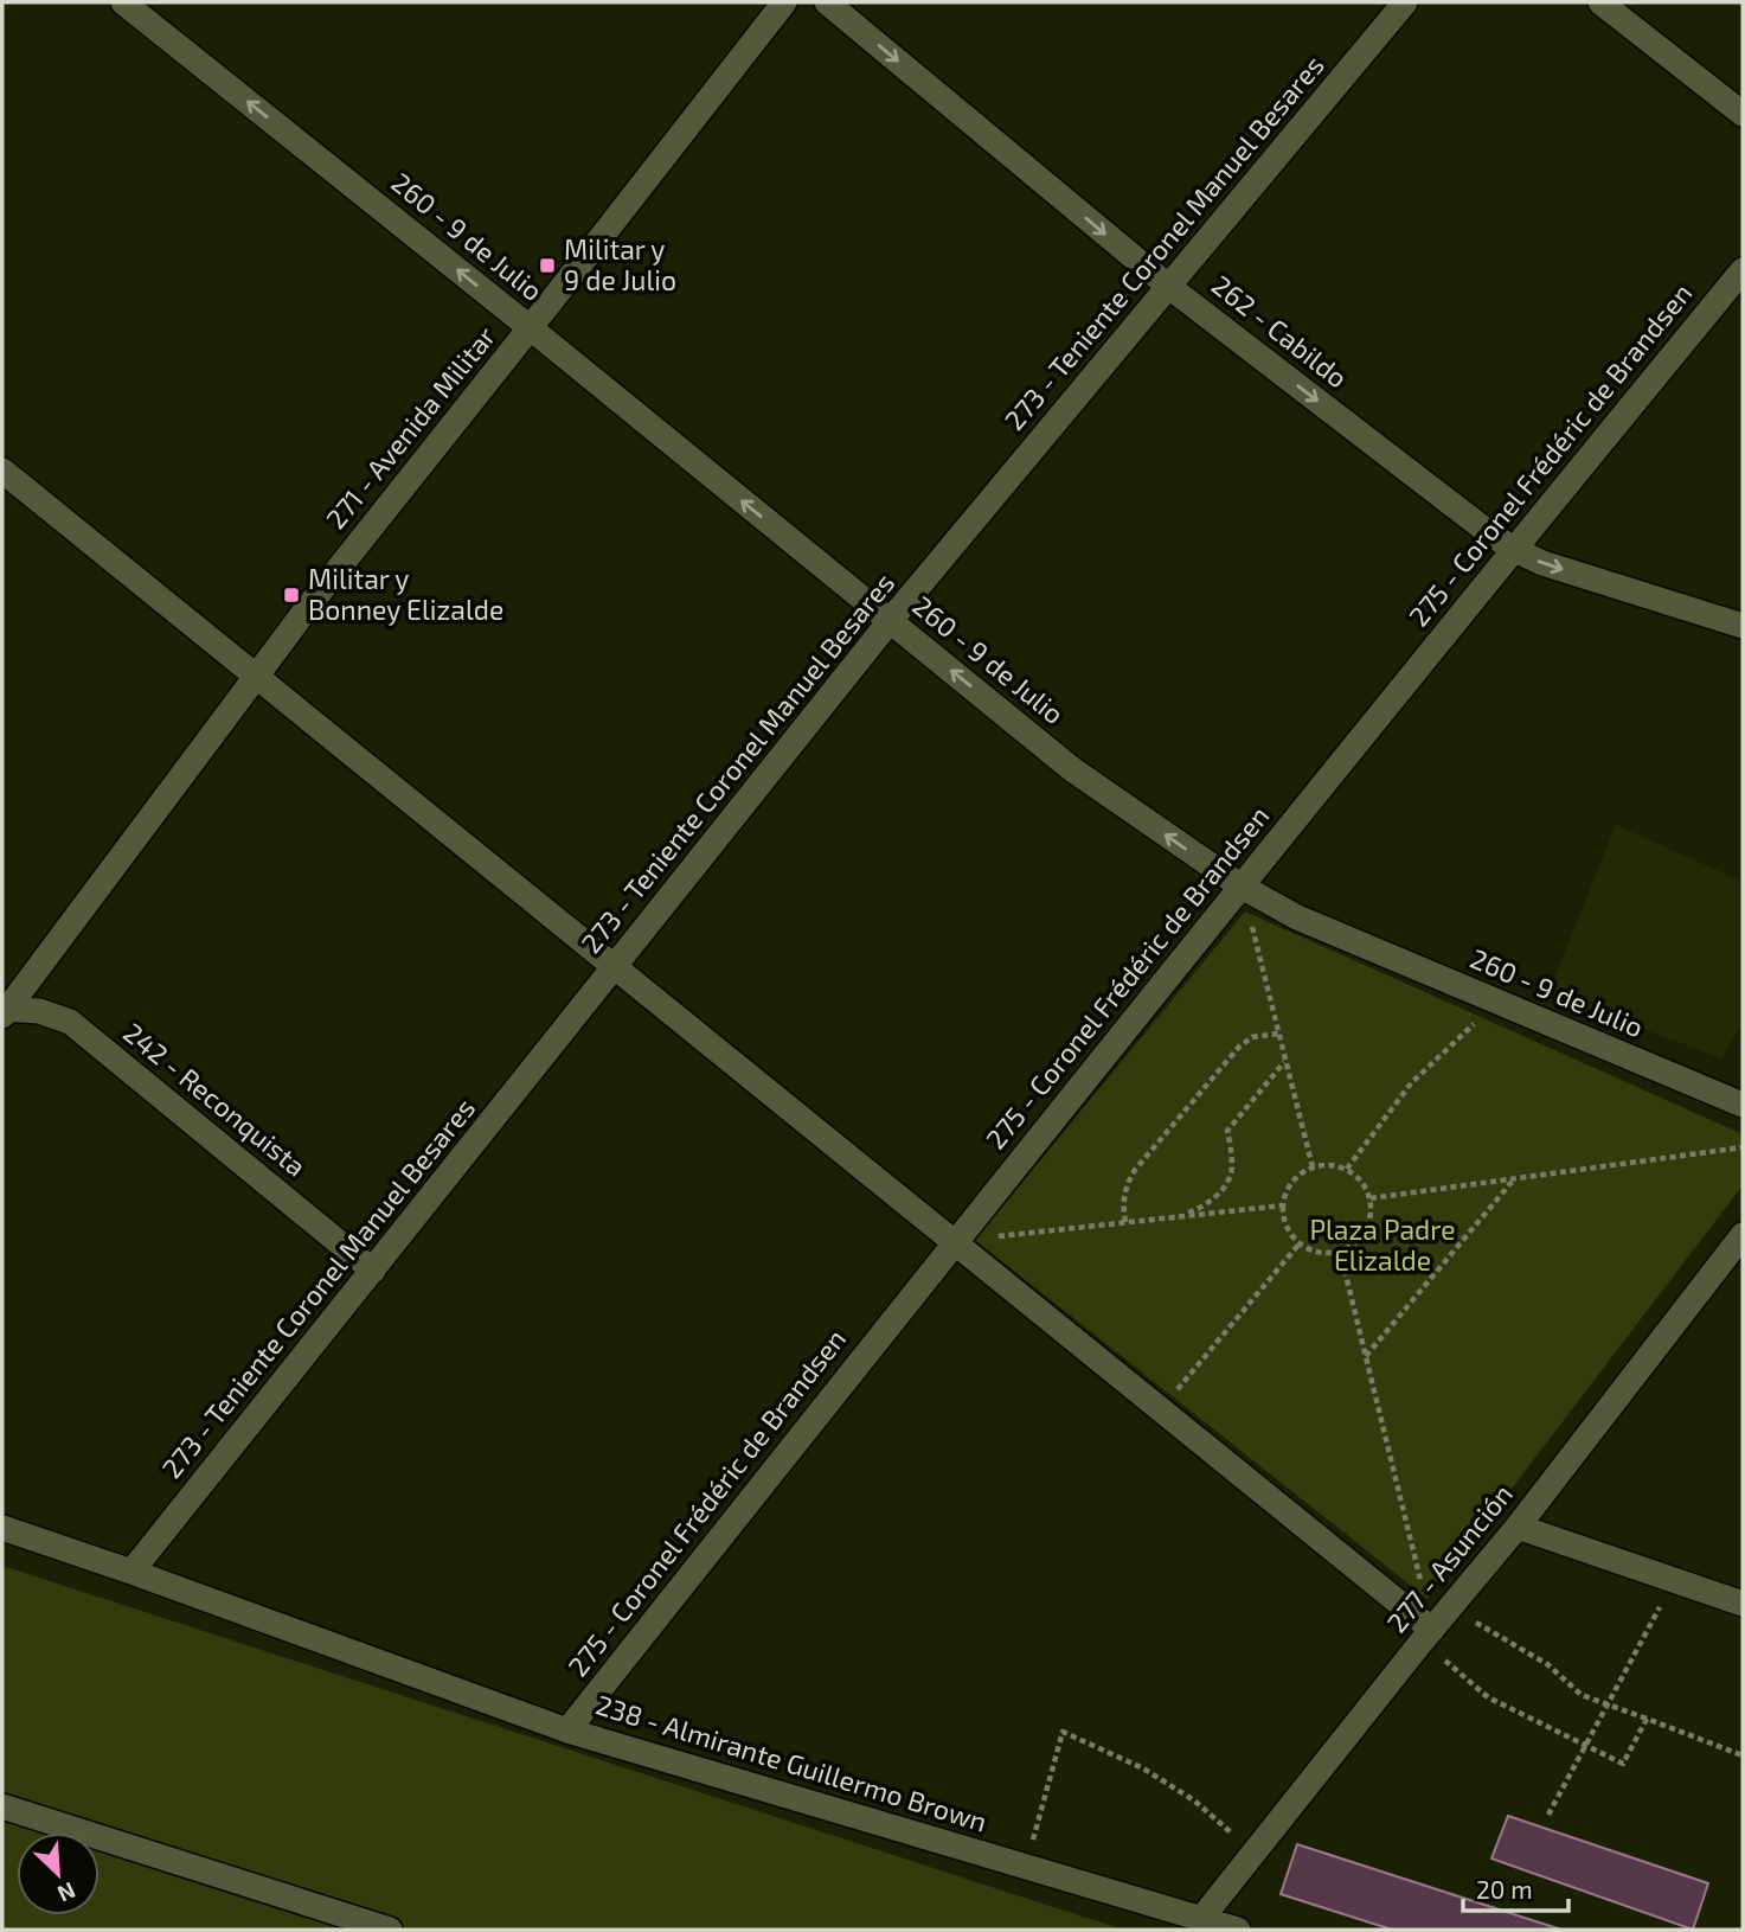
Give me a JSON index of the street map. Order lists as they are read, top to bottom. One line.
{"streets":{"street":["260 - 9 de Julio","273 - Teniente Coronel Manuel Besares","262 - Cabildo","271 - Avenida Militar","275 - Coronel Frédéric de Brandsen","242 - Reconquista","277 - Asunción","238 - Almirante Guillermo Brown"]},"crossings":[["260 - 9 de Julio","273 - Teniente Coronel Manuel Besares"],["260 - 9 de Julio","271 - Avenida Militar"],["260 - 9 de Julio","275 - Coronel Frédéric de Brandsen"],["273 - Teniente Coronel Manuel Besares","262 - Cabildo"],["273 - Teniente Coronel Manuel Besares","242 - Reconquista"],["273 - Teniente Coronel Manuel Besares","238 - Almirante Guillermo Brown"],["262 - Cabildo","275 - Coronel Frédéric de Brandsen"],["271 - Avenida Militar","242 - Reconquista"],["275 - Coronel Frédéric de Brandsen","238 - Almirante Guillermo Brown"],["277 - Asunción","238 - Almirante Guillermo Brown"]],"one_way":["260 - 9 de Julio","262 - Cabildo"],"parks":["Plaza Padre Elizalde"],"places":{"transit":["Militar y 9 de Julio","Militar y Bonney Elizalde"]},"scale_bar":"20 m","north":"bottom right"}
